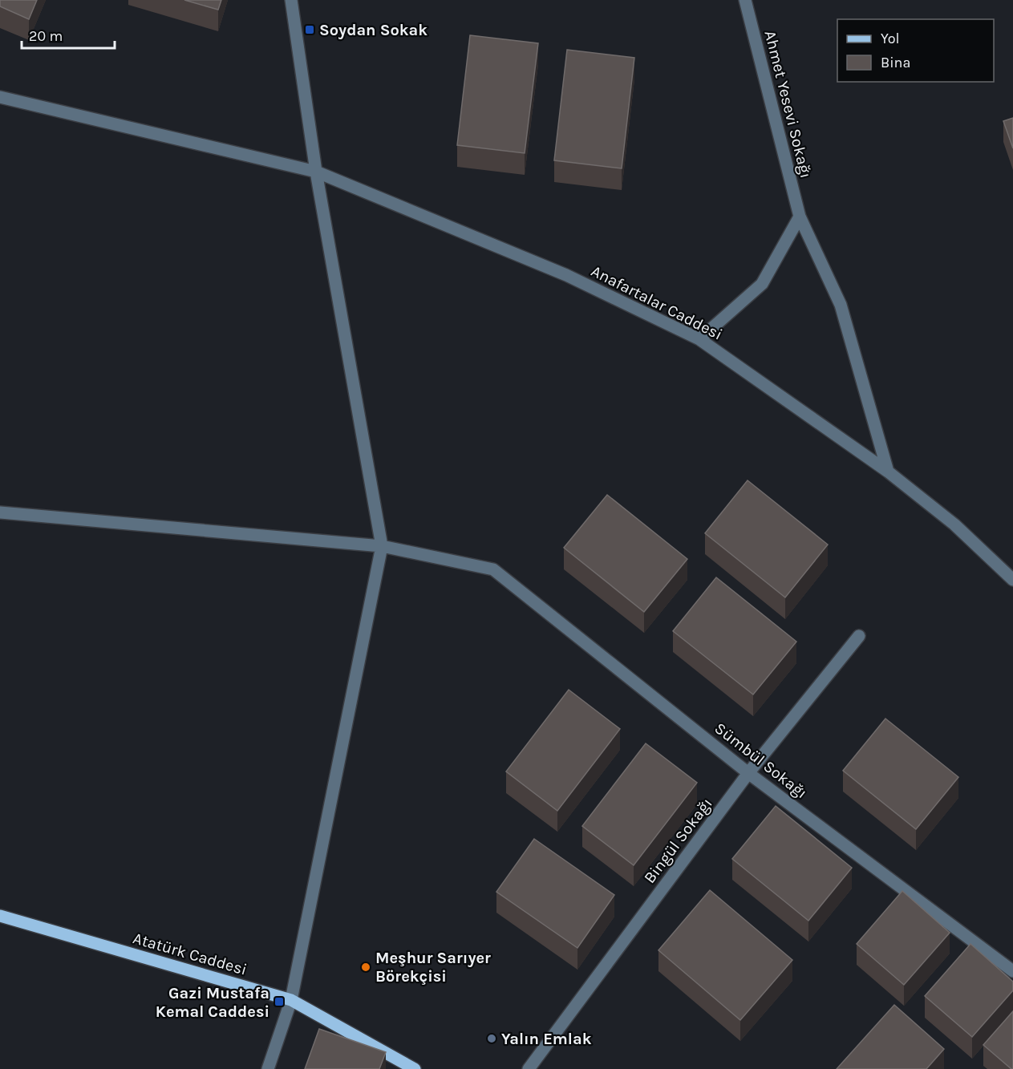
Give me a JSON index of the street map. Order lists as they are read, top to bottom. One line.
{"streets":{"main road":["Atatürk Caddesi"],"street":["Ahmet Yesevi Sokağı","Anafartalar Caddesi","Sümbül Sokağı","Bingül Sokağı"]},"crossings":[["Ahmet Yesevi Sokağı","Anafartalar Caddesi"],["Sümbül Sokağı","Bingül Sokağı"]],"places":{"transit":["Soydan Sokak","Gazi Mustafa Kemal Caddesi"],"other":["Meşhur Sarıyer Börekçisi","Yalın Emlak"]},"legend":["Yol","Bina"],"scale_bar":"20 m"}
